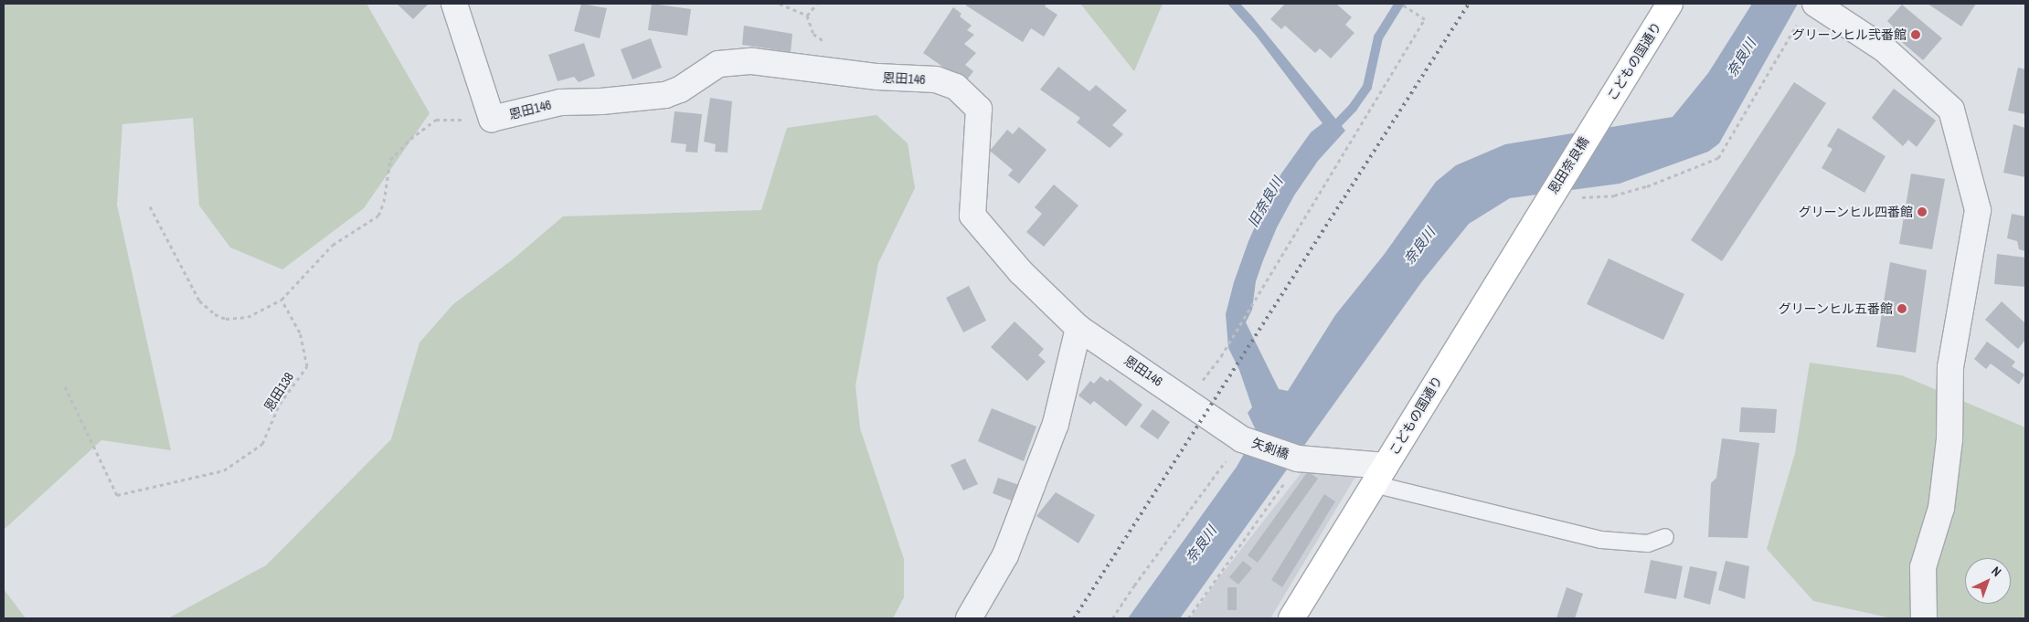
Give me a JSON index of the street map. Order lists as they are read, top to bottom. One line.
{"streets":{"main road":["こどもの国通り","恩田奈良橋"],"street":["恩田146","矢剣橋"],"path":["恩田138"]},"crossings":[["こどもの国通り","恩田奈良橋"],["こどもの国通り","矢剣橋"],["恩田146","矢剣橋"]],"water":["奈良川","旧奈良川"],"places":["グリーンヒル弐番館","グリーンヒル四番館","グリーンヒル五番館"],"north":"top right"}
